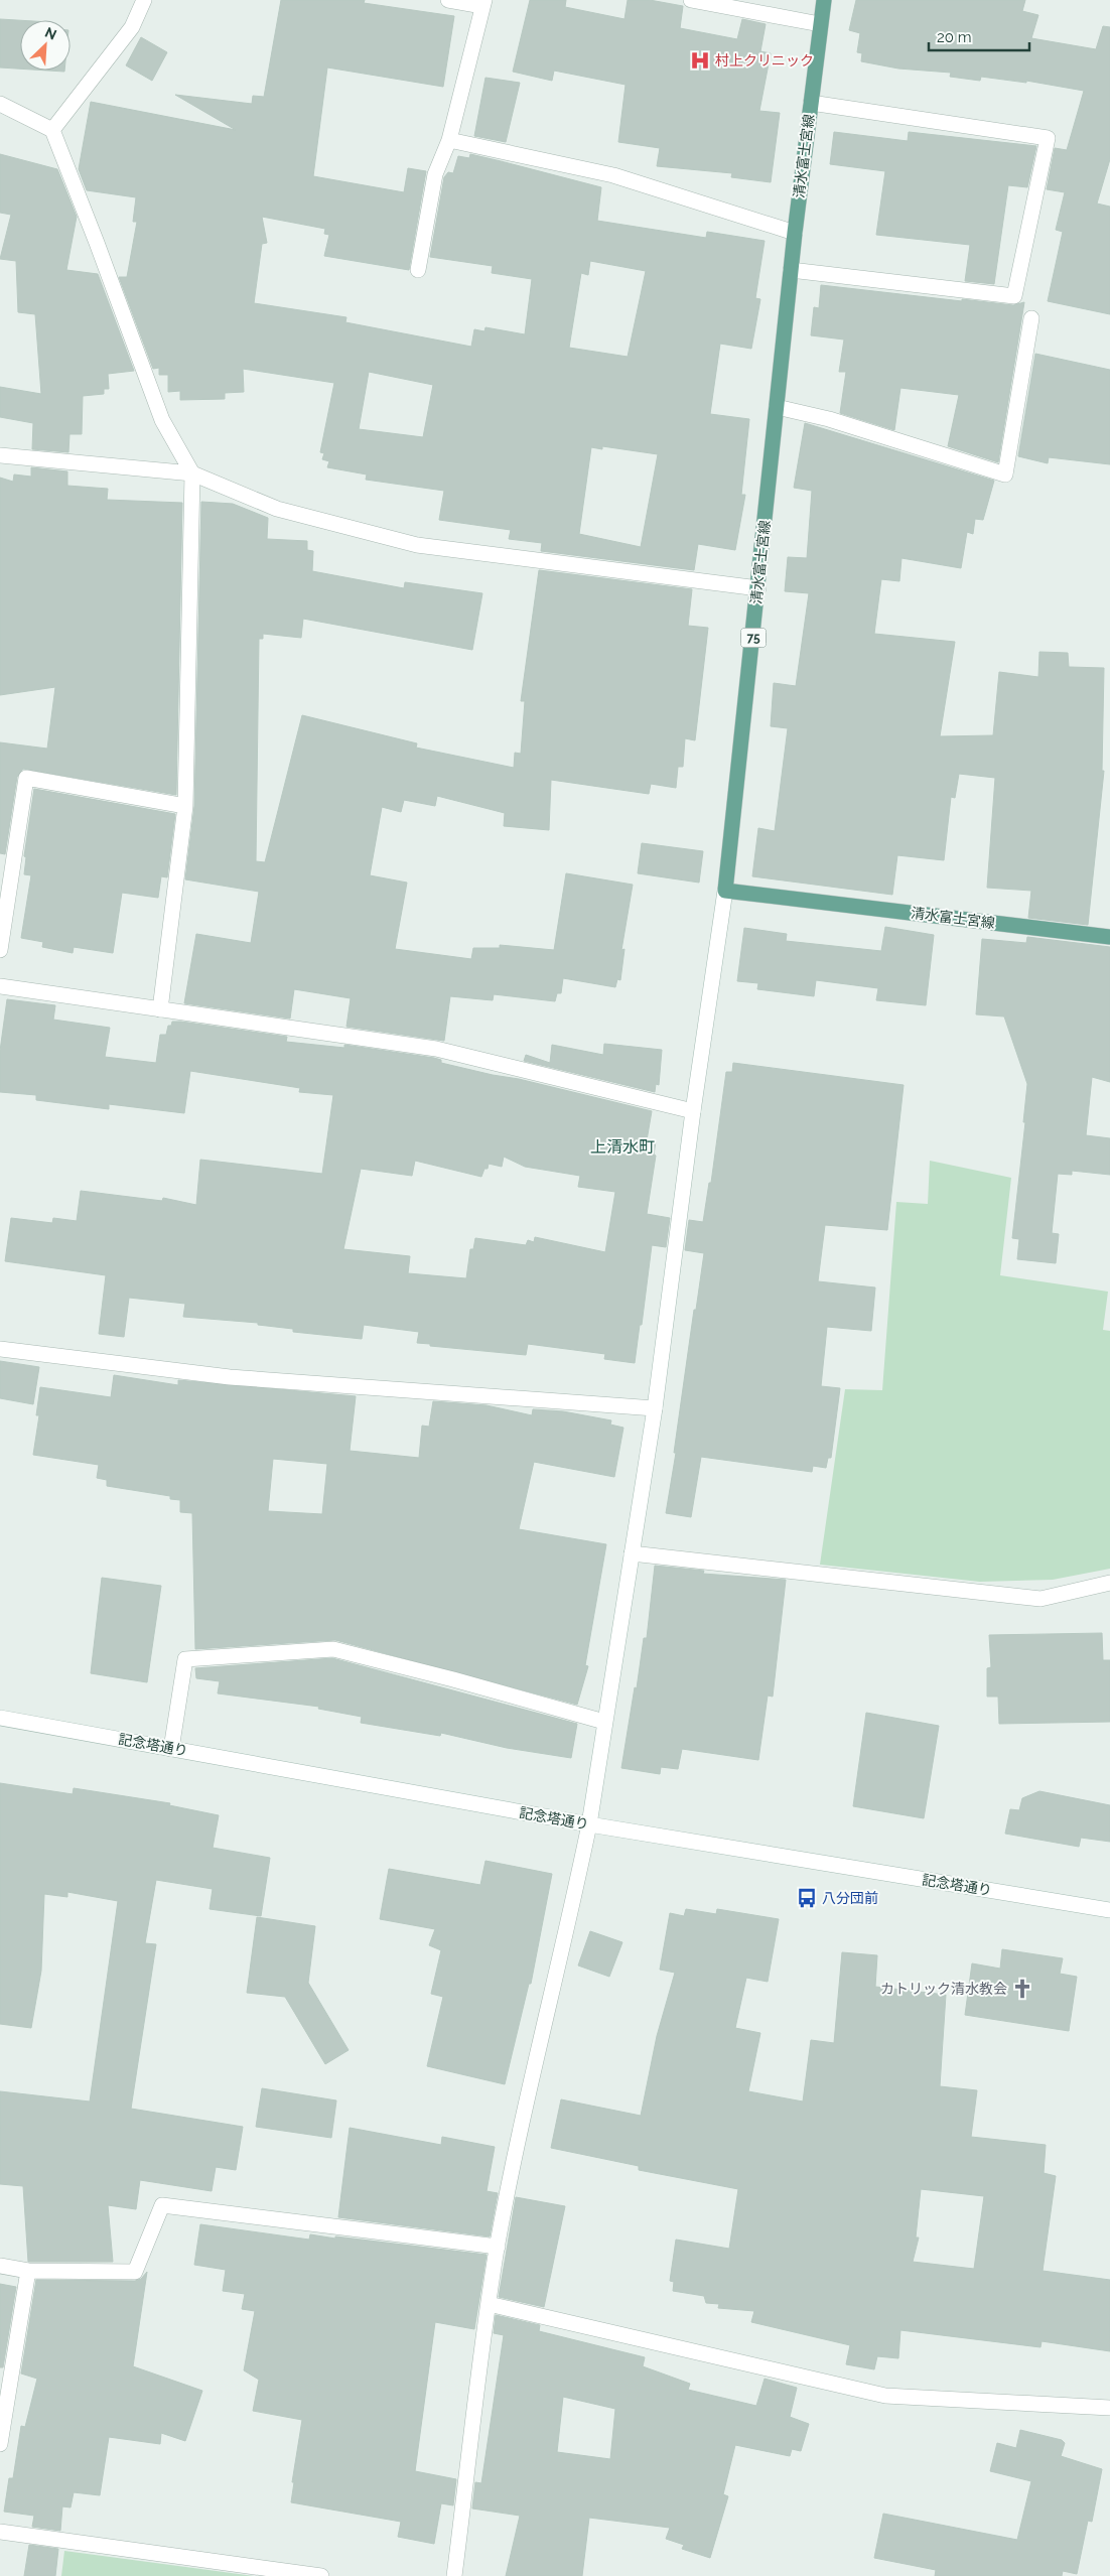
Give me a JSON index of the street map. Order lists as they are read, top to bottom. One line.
{"streets":{"main road":["清水富士宮線","75"],"street":["記念塔通り"]},"districts":["上清水町"],"places":{"hospital":["村上クリニック"],"bus stop":["八分団前"],"church":["カトリック清水教会"]},"scale_bar":"20 m","north":"top right"}
